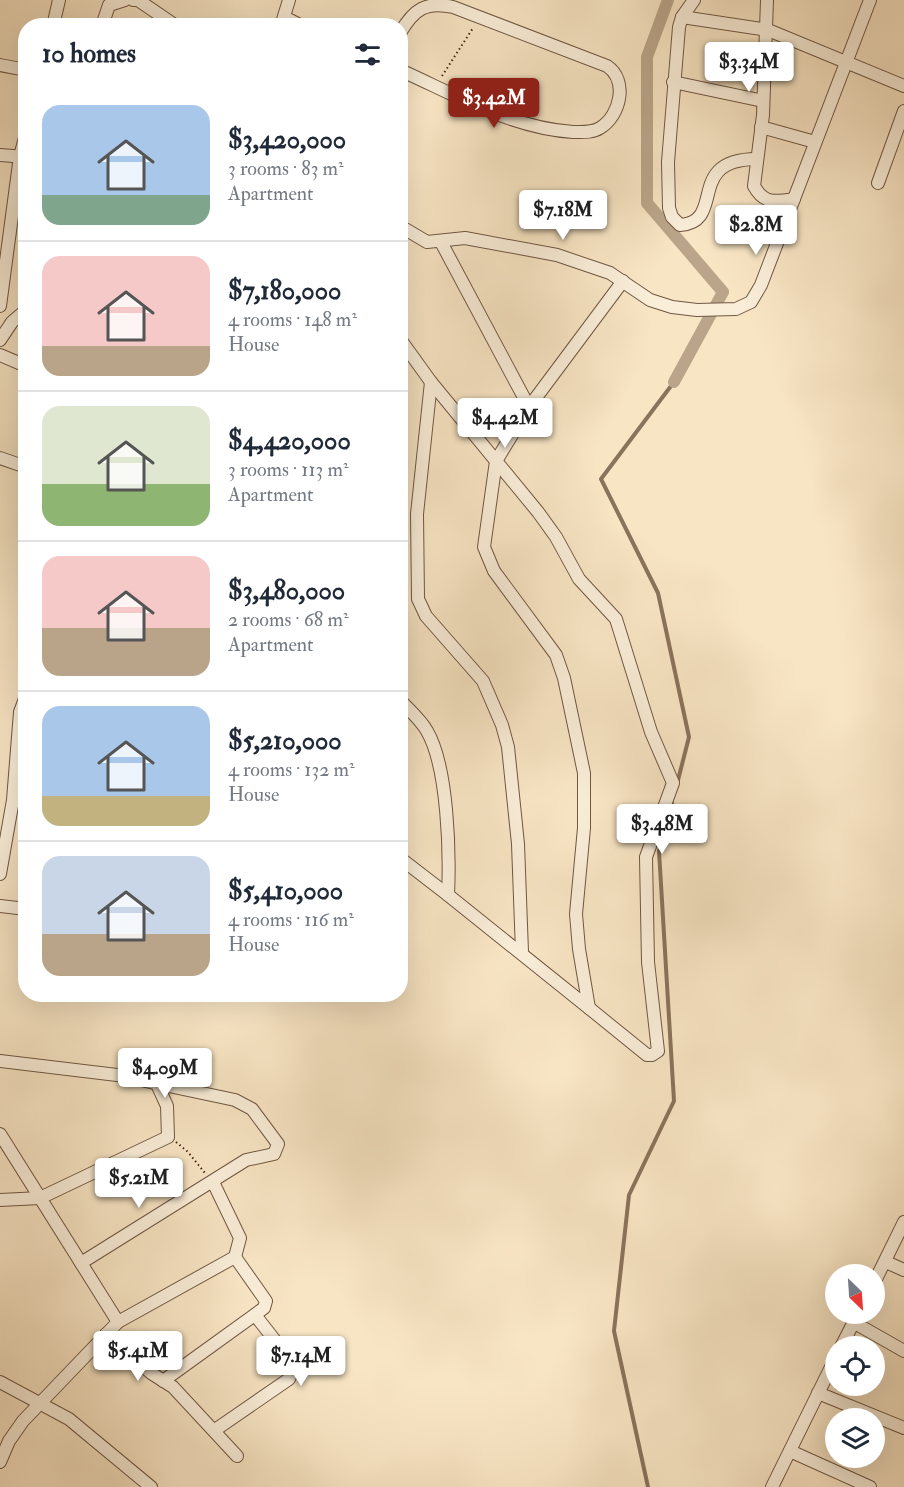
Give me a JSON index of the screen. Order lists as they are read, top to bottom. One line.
{"north":"bottom right","page":{"heading":"10 homes","price":["$3.34M","$3.42M","$7.18M","$2.8M","$4.42M","$3.48M","$4.09M","$5.21M","$5.41M","$7.14M"],"list":[{"name":"$3,420,000","note":"3 rooms · 83 m² · Apartment"},{"name":"$7,180,000","note":"4 rooms · 148 m² · House"},{"name":"$4,420,000","note":"3 rooms · 113 m² · Apartment"},{"name":"$3,480,000","note":"2 rooms · 68 m² · Apartment"},{"name":"$5,210,000","note":"4 rooms · 132 m² · House"},{"name":"$5,410,000","note":"4 rooms · 116 m² · House"}]}}
